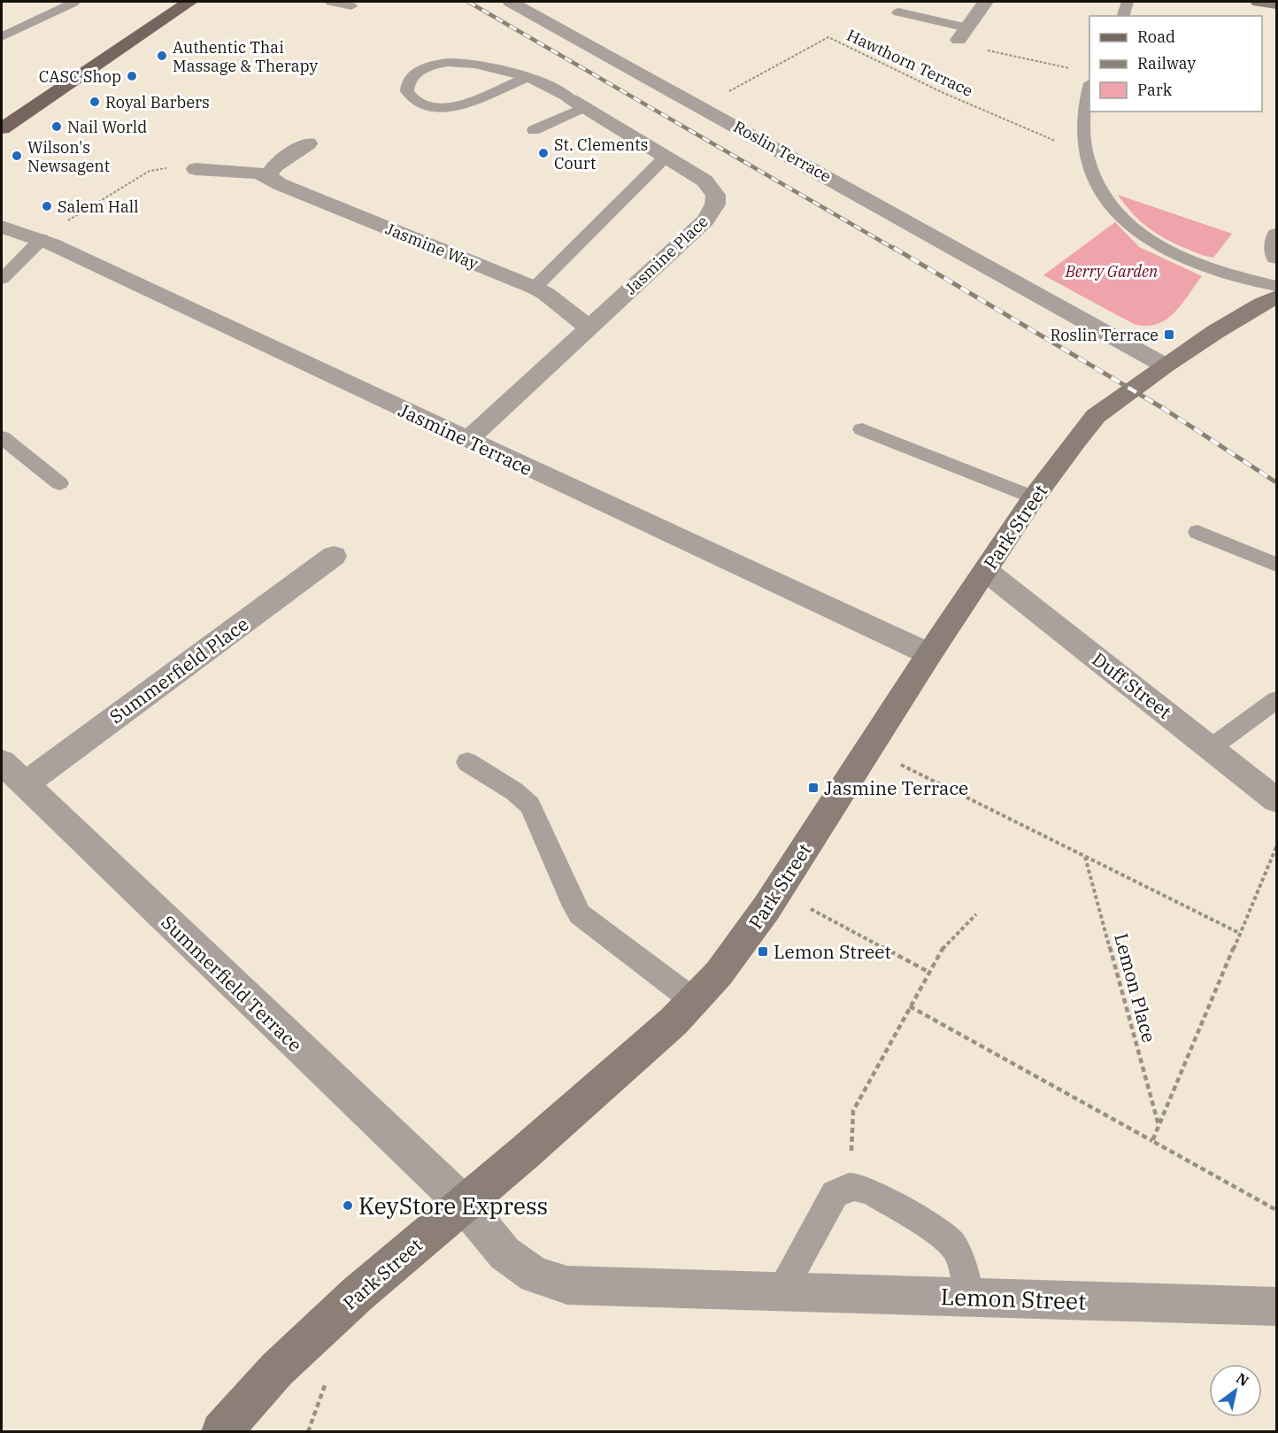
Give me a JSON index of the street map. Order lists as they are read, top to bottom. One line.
{"streets":{"street":["Roslin Terrace","Jasmine Way","Jasmine Place","Jasmine Terrace","Park Street","Summerfield Place","Duff Street","Summerfield Terrace","Lemon Street"],"path":["Hawthorn Terrace","Lemon Place"]},"crossings":[["Hawthorn Terrace","Roslin Terrace"],["Roslin Terrace","Park Street"],["Jasmine Way","Jasmine Place"],["Jasmine Place","Jasmine Terrace"],["Jasmine Terrace","Park Street"],["Park Street","Duff Street"],["Park Street","Summerfield Terrace"],["Park Street","Lemon Street"],["Summerfield Place","Summerfield Terrace"],["Summerfield Terrace","Lemon Street"]],"parks":["Berry Garden"],"places":{"other":["Authentic Thai Massage & Therapy","CASC Shop","Royal Barbers","Nail World","St. Clements Court","Wilson's Newsagent","Salem Hall","KeyStore Express"],"transit":["Roslin Terrace","Jasmine Terrace","Lemon Street"]},"legend":["Road","Railway","Park"],"north":"top right"}
